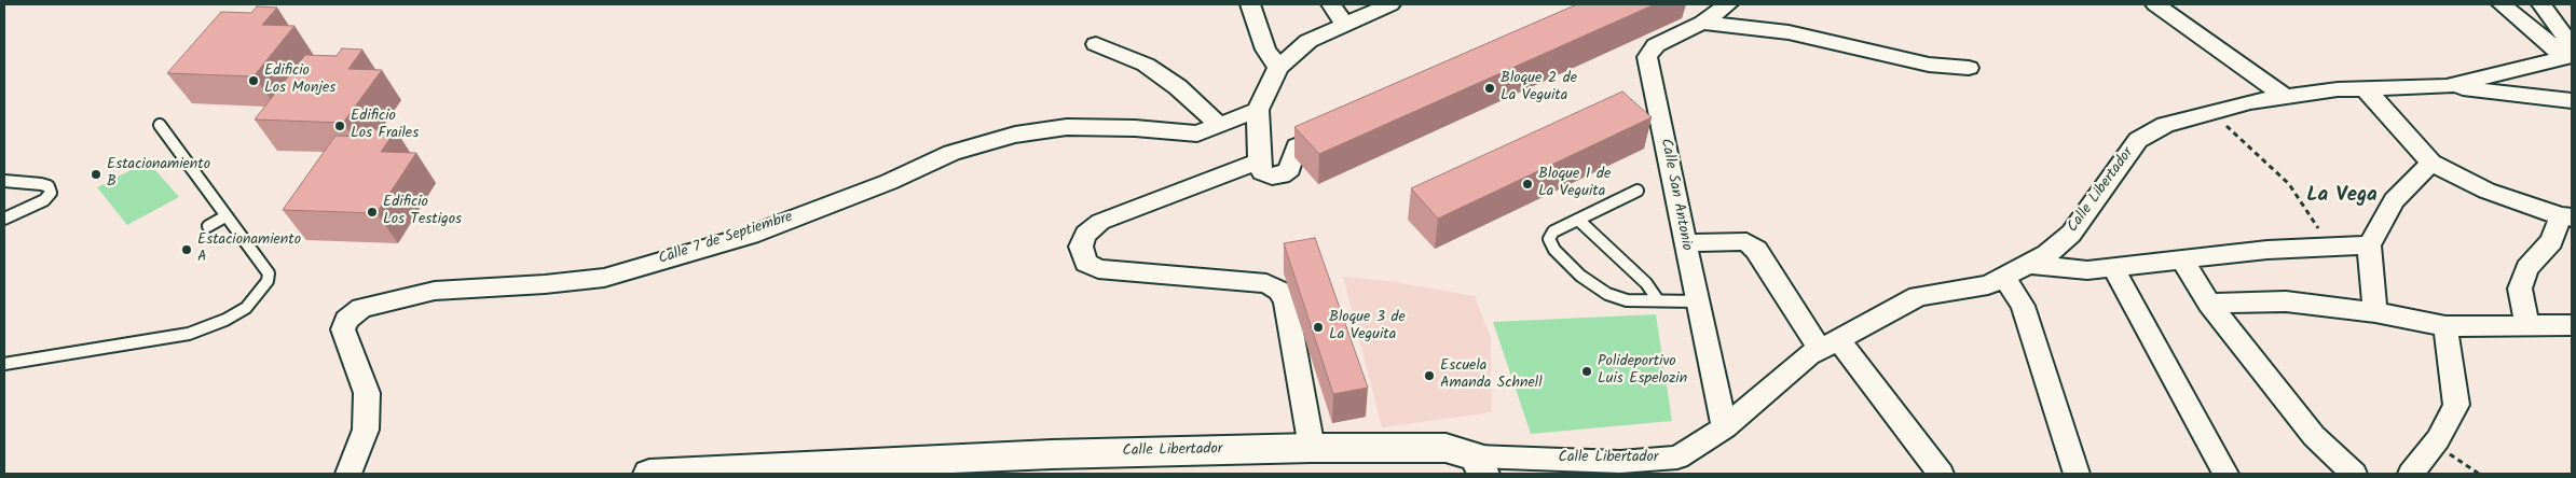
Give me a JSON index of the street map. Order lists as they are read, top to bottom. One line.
{"streets":{"street":["Calle Libertador","Calle San Antonio","Calle 7 de Septiembre"]},"crossings":[["Calle Libertador","Calle San Antonio"]],"districts":["La Vega"],"places":["Edificio Los Monjes","Bloque 2 de La Veguita","Edificio Los Frailes","Estacionamiento B","Bloque 1 de La Veguita","Edificio Los Testigos","Estacionamiento A","Bloque 3 de La Veguita","Polideportivo Luis Espelozin","Escuela Amanda Schnell"]}
